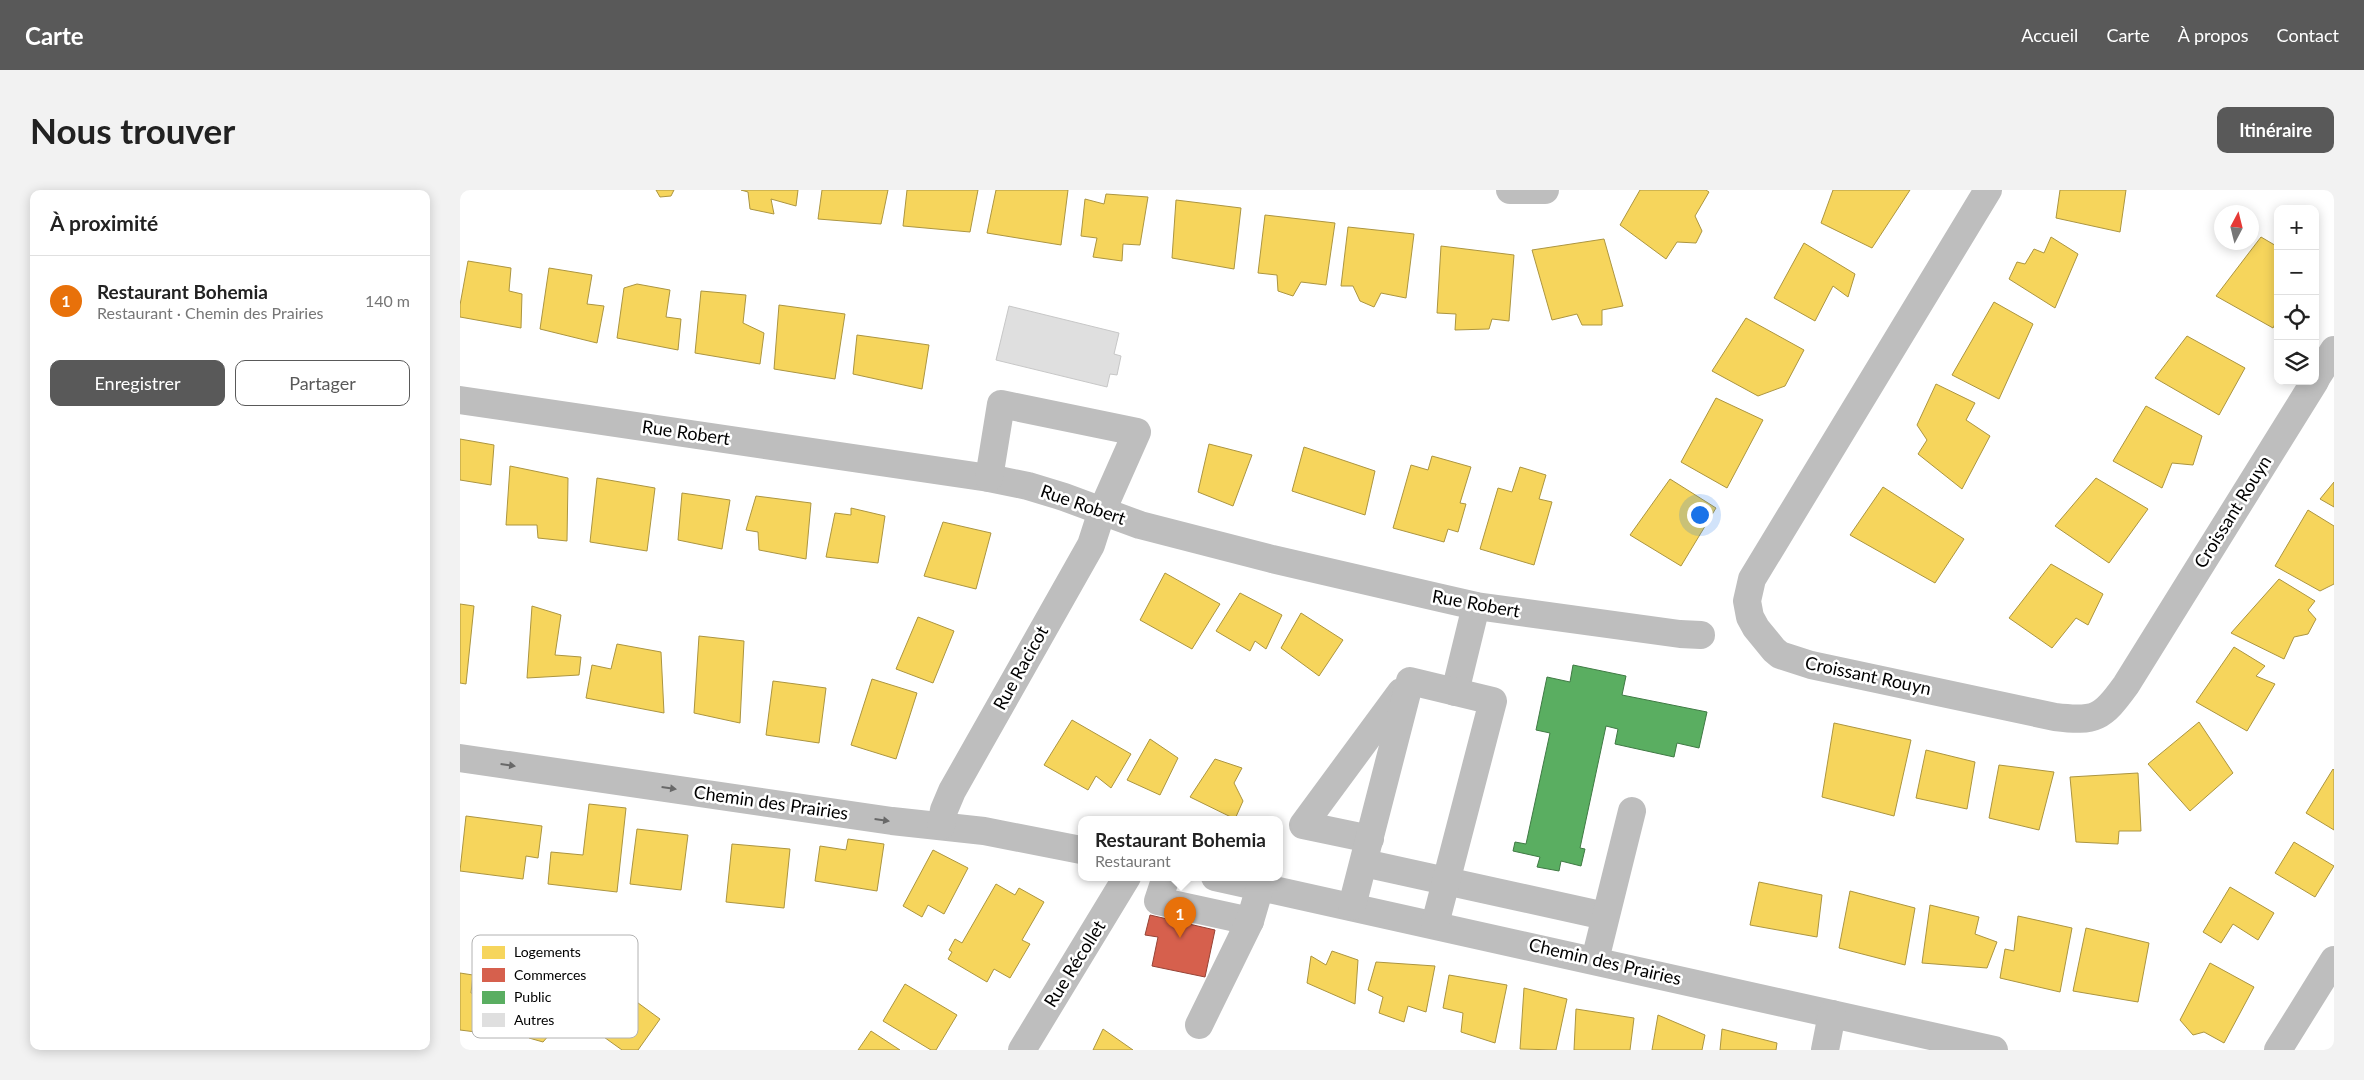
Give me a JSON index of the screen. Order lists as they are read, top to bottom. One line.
{"streets":{"street":["Rue Robert","Croissant Rouyn","Rue Racicot","Chemin des Prairies","Rue Récollet"]},"crossings":[["Rue Robert","Rue Racicot"],["Rue Racicot","Chemin des Prairies"]],"legend":["Logements","Commerces","Public","Autres"],"north":"top","page":{"header":"Carte","nav":["Accueil","Carte","À propos","Contact"],"buttons":["Itinéraire",["Enregistrer","Partager"]],"title":"Nous trouver","heading":"À proximité","map_buttons":["+","−"],"list":[{"mark":"1","name":"Restaurant Bohemia","note":"Restaurant · Chemin des Prairies","value":"140 m"}],"popup":["Restaurant Bohemia","Restaurant"],"pins":"1"}}
